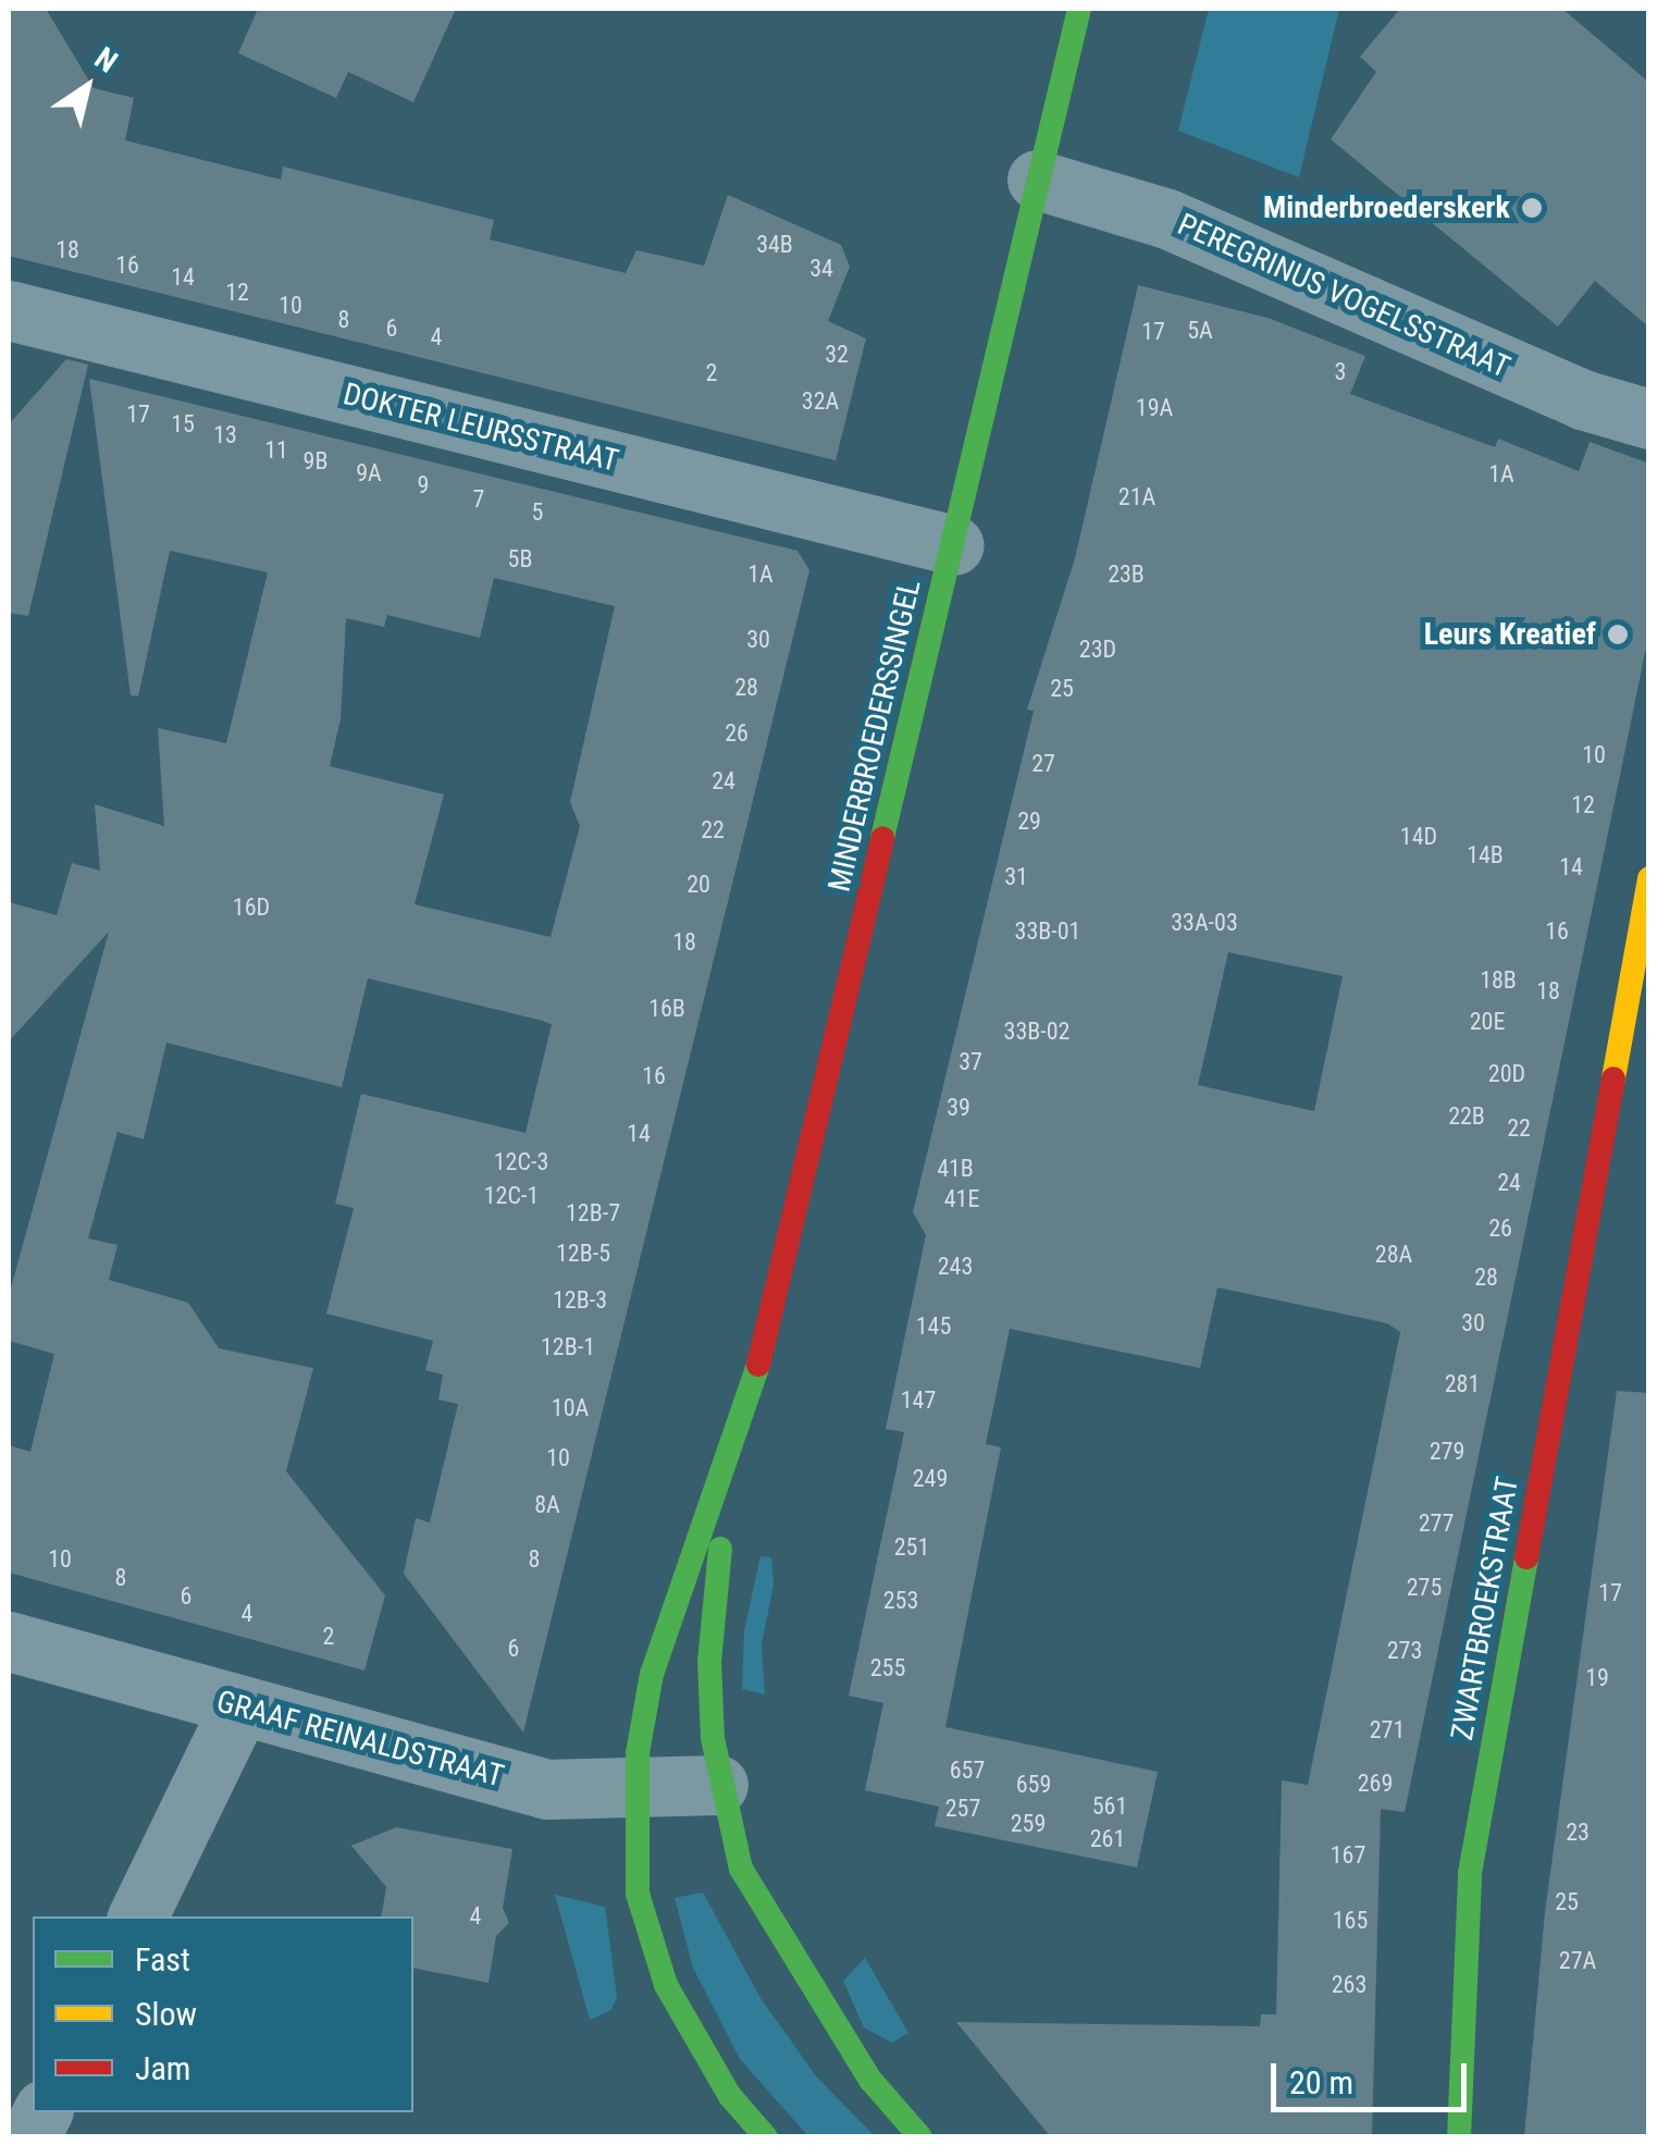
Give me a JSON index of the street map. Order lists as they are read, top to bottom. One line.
{"streets":{"main road":["MINDERBROEDERSSINGEL","ZWARTBROEKSTRAAT"],"street":["PEREGRINUS VOGELSSTRAAT","DOKTER LEURSSTRAAT","GRAAF REINALDSTRAAT"]},"crossings":[["PEREGRINUS VOGELSSTRAAT","MINDERBROEDERSSINGEL"],["DOKTER LEURSSTRAAT","MINDERBROEDERSSINGEL"],["MINDERBROEDERSSINGEL","GRAAF REINALDSTRAAT"]],"places":["Minderbroederskerk","Leurs Kreatief"],"house_numbers":["34B","18","16","34","14","12","10","8","6","5A","17","4","32","3","2","32A","19A","17","15","13","11","9B","9A","1A","9","21A","7","5","5B","1A","23B","30","23D","28","25","26","10","27","24","12","29","22","14D","14B","14","31","20","16D","33A-03","33B-01","16","18","18B","18","16B","20E","33B-02","37","20D","16","39","22B","22","14","12C-3","41B","24","12C-1","41E","12B-7","26","12B-5","28A","243","28","12B-3","30","145","12B-1","281","147","10A","279","10","249","8A","277","251","10","8","8","275","17","6","253","4","2","6","273","255","19","271","657","269","659","561","257","259","23","261","167","25","4","165","27A","263"],"legend":["Fast","Slow","Jam"],"scale_bar":"20 m","north":"top right"}
